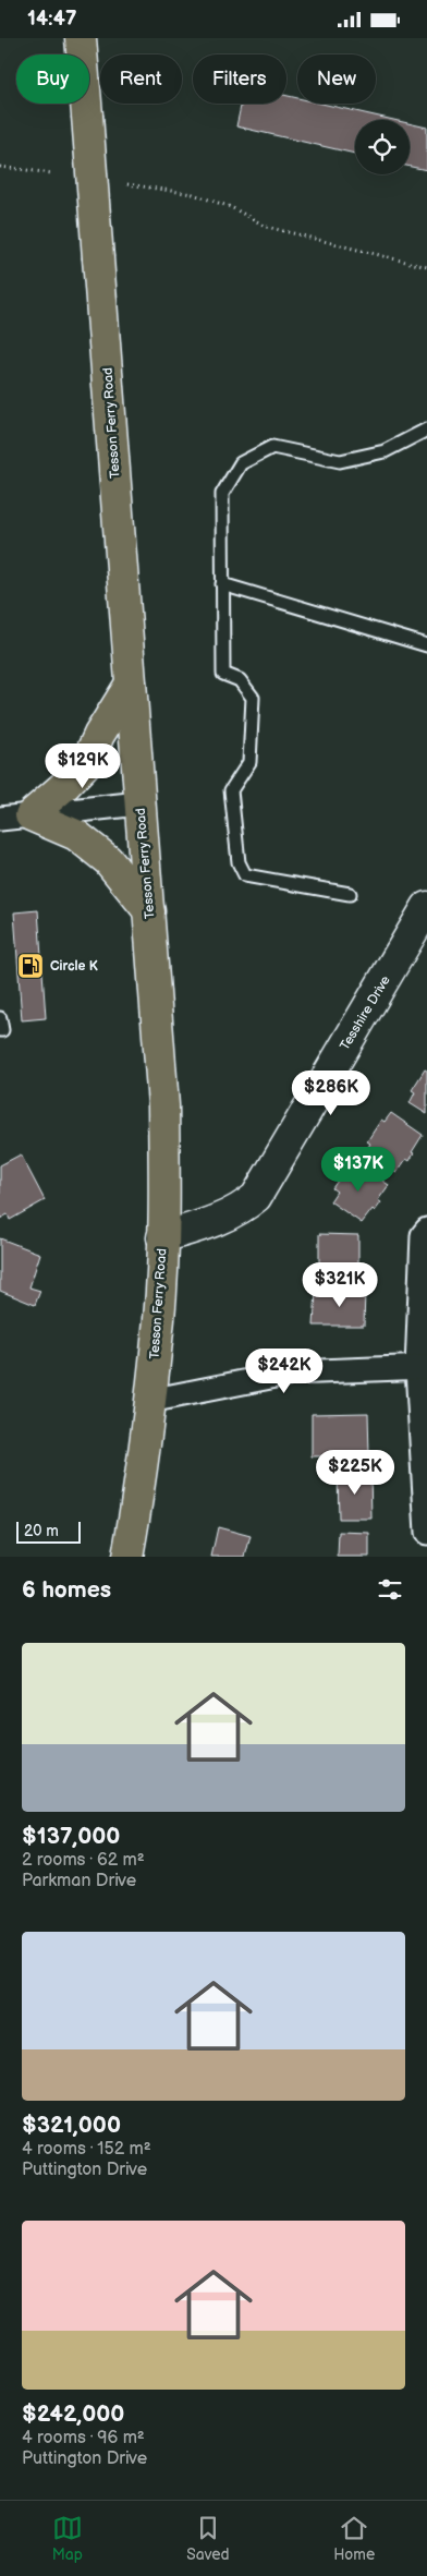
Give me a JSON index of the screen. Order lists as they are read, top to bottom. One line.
{"streets":{"main road":["Tesson Ferry Road"],"street":["Tesshire Drive"]},"crossings":[["Tesson Ferry Road","Tesshire Drive"]],"places":{"fuel station":["Circle K"]},"scale_bar":"20 m","page":{"status":"14:47","chip":["Buy","Rent","Filters","New"],"price":["$129K","$286K","$137K","$321K","$242K","$225K"],"scale":"20 m","heading":"6 homes","list":[{"name":"$137,000","note":"2 rooms · 62 m² · Parkman Drive"},{"name":"$321,000","note":"4 rooms · 152 m² · Puttington Drive"},{"name":"$242,000","note":"4 rooms · 96 m² · Puttington Drive"}],"tabs":["Map","Saved","Home"]}}
